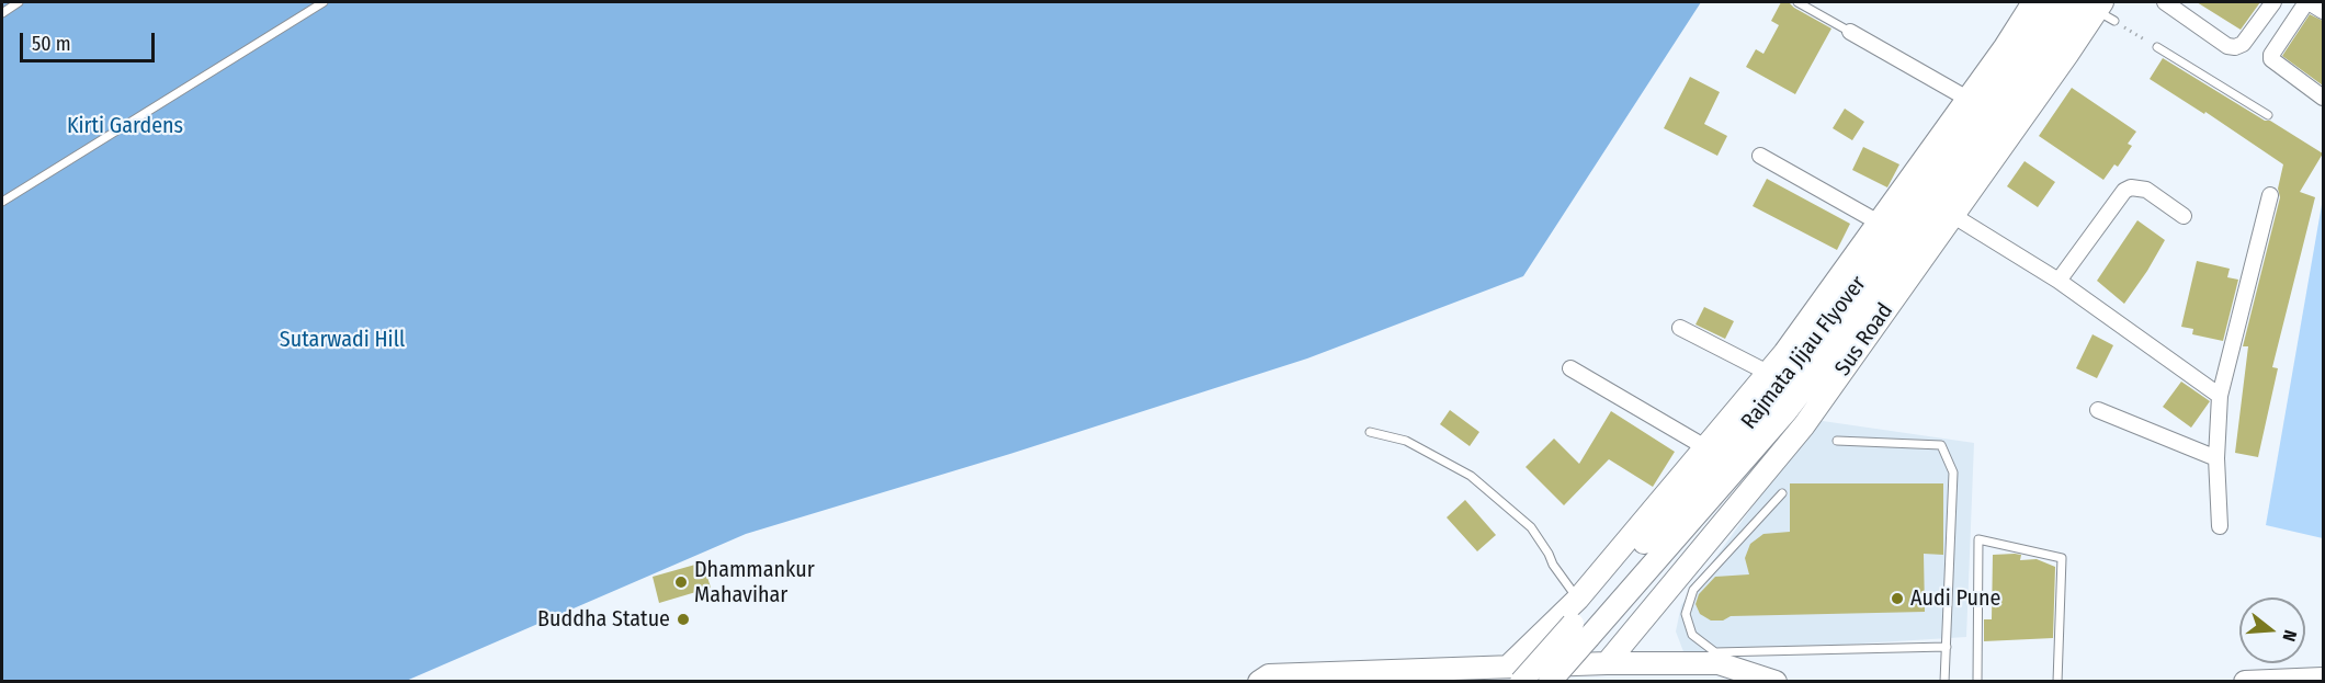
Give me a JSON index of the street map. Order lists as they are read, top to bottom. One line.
{"streets":{"street":["Sus Road","Rajmata Jijau Flyover"]},"crossings":[["Sus Road","Rajmata Jijau Flyover"]],"parks":["Kirti Gardens","Sutarwadi Hill"],"places":["Dhammankur Mahavihar","Audi Pune","Buddha Statue"],"scale_bar":"50 m","north":"right"}
